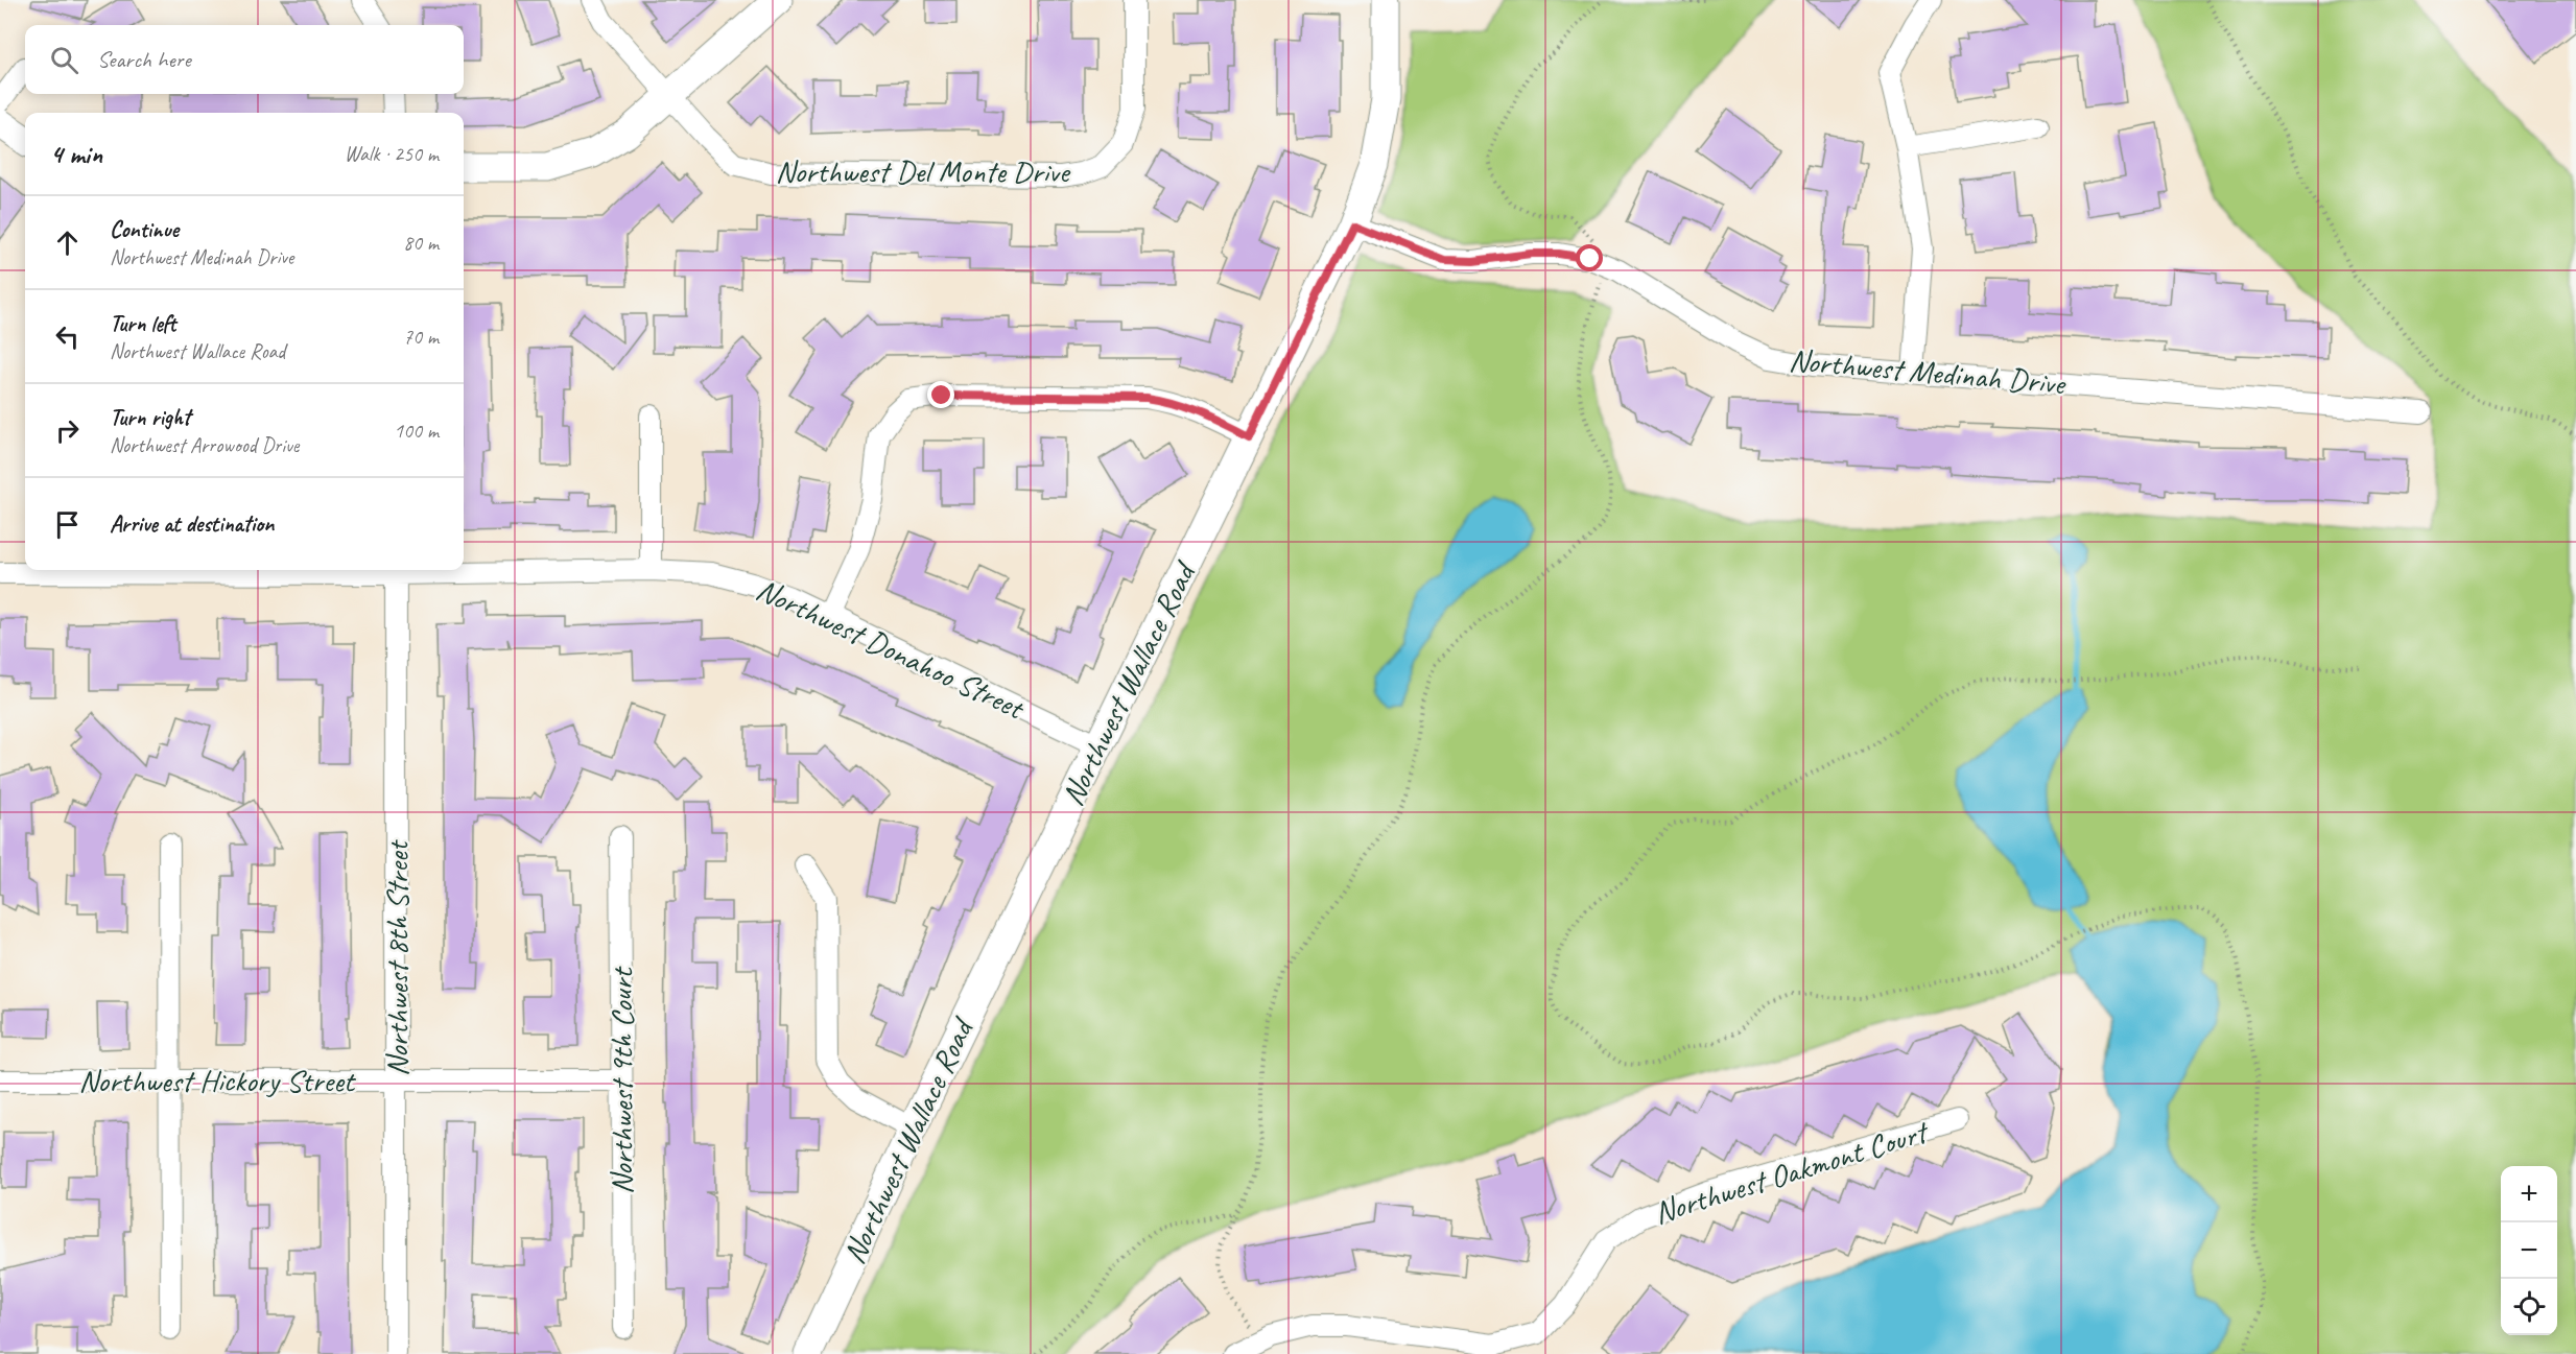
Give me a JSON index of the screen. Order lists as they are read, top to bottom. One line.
{"streets":{"street":["Northwest Del Monte Drive","Northwest Medinah Drive","Northwest Donahoo Street","Northwest Wallace Road","Northwest 8th Street","Northwest Hickory Street","Northwest 9th Court","Northwest Oakmont Court"]},"crossings":[["Northwest Medinah Drive","Northwest Wallace Road"],["Northwest Donahoo Street","Northwest Wallace Road"],["Northwest Donahoo Street","Northwest 8th Street"],["Northwest 8th Street","Northwest Hickory Street"],["Northwest Hickory Street","Northwest 9th Court"]],"page":{"search":"Search here","heading":["4 min","Walk · 250 m"],"list":[["Continue","Northwest Medinah Drive","80 m"],["Turn left","Northwest Wallace Road","70 m"],["Turn right","Northwest Arrowood Drive","100 m"],"Arrive at destination"],"map_buttons":["+","−"]}}
